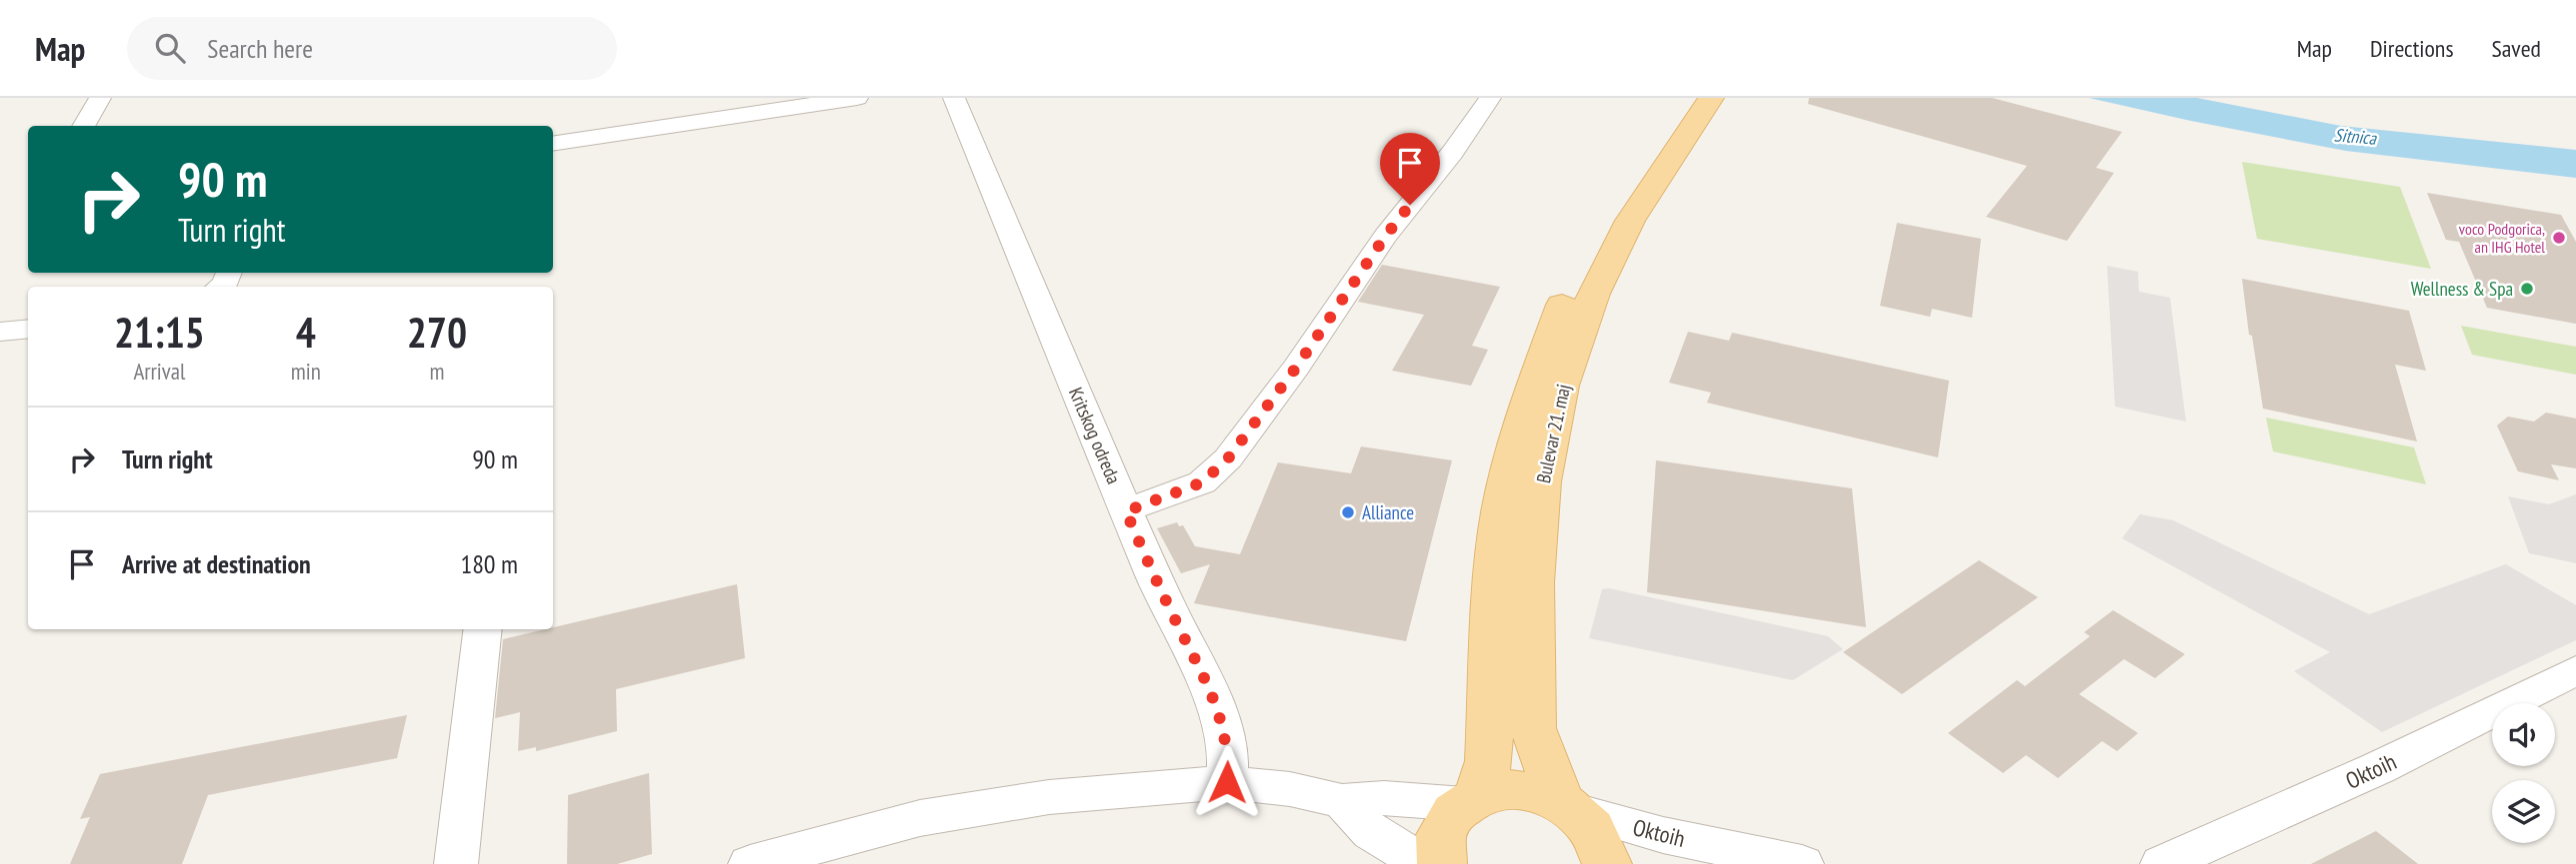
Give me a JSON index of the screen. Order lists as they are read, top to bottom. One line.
{"streets":{"main road":["Bulevar 21. maj"],"street":["Kritskog odreda","Oktoih"]},"crossings":[["Bulevar 21. maj","Oktoih"]],"water":["Sitnica"],"places":["voco Podgorica, an IHG Hotel","Wellness & Spa","Alliance"],"page":{"header":"Map","search":"Search here","nav":["Map","Directions","Saved"],"turn":["90 m","Turn right"],"eta":["21:15","Arrival","4","min","270","m"],"list":[{"name":"Turn right","value":"90 m"},{"name":"Arrive at destination","value":"180 m"}]}}
